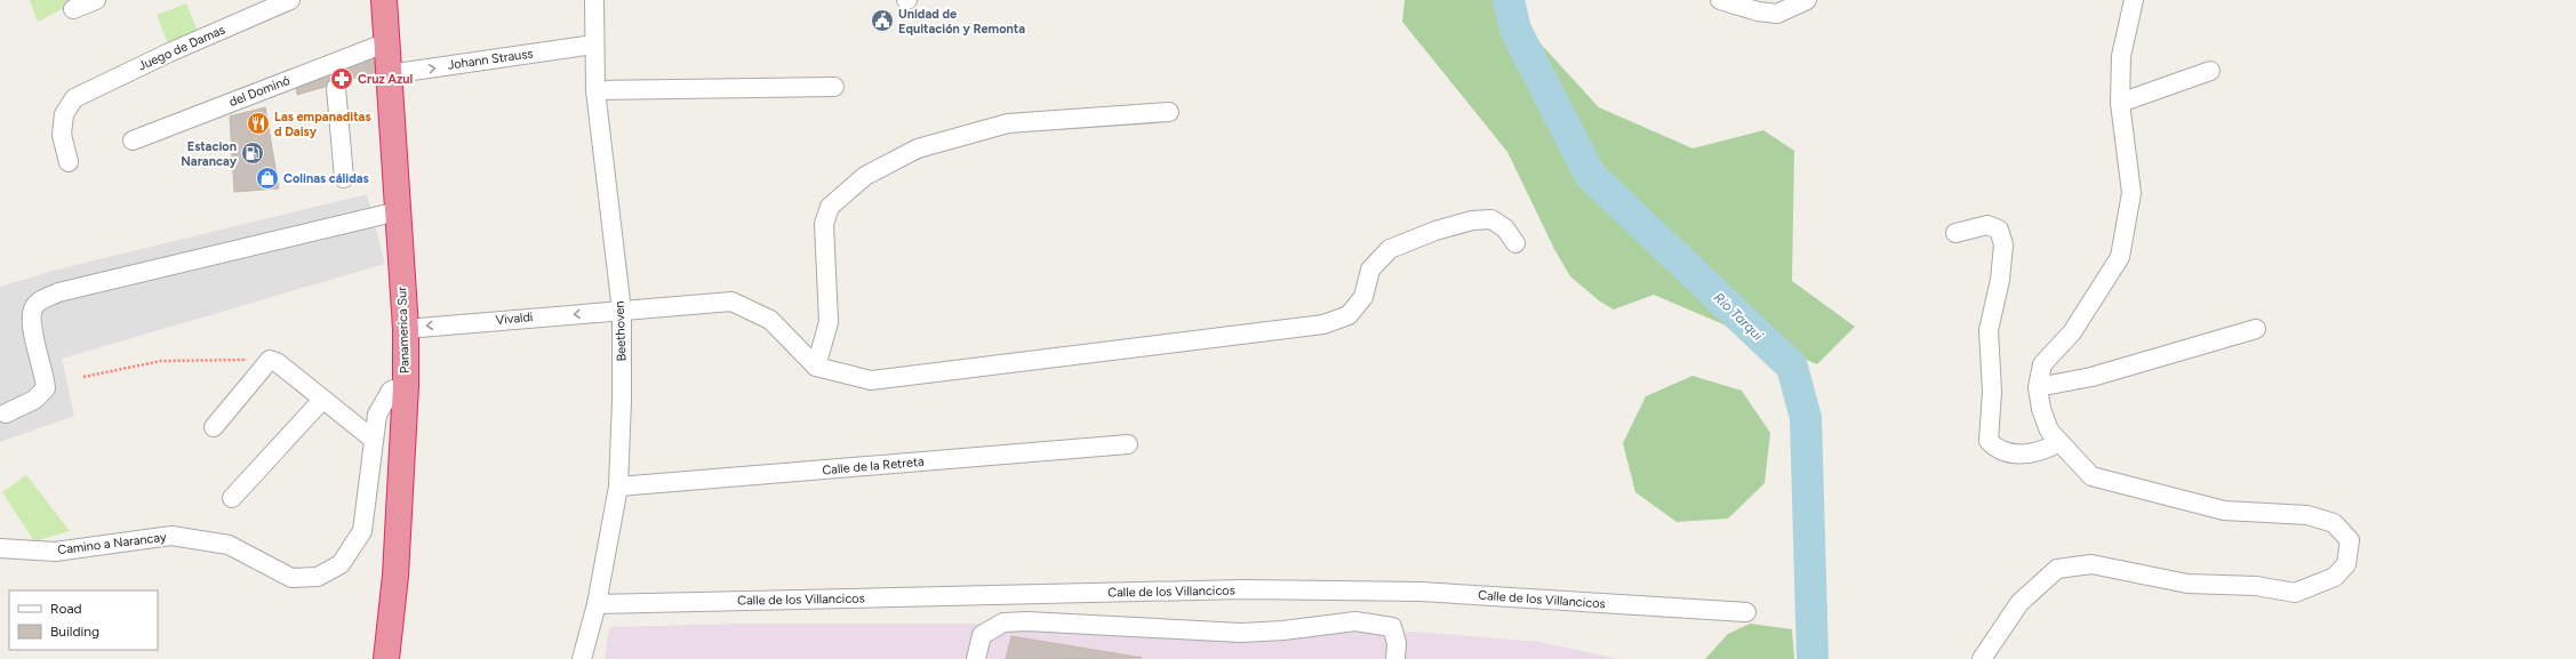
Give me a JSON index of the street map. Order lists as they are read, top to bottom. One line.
{"streets":{"highway":["Panamerica Sur"],"street":["Juego de Damas","Johann Strauss","del Dominó","Vivaldi","Beethoven","Calle de la Retreta","Camino a Narancay","Calle de los Villancicos"]},"crossings":[["Johann Strauss","Panamerica Sur"],["Johann Strauss","Beethoven"],["del Dominó","Panamerica Sur"],["Vivaldi","Panamerica Sur"],["Vivaldi","Beethoven"],["Panamerica Sur","Camino a Narancay"],["Beethoven","Calle de la Retreta"],["Beethoven","Calle de los Villancicos"]],"one_way":["Johann Strauss","Vivaldi"],"water":["Río Tarqui"],"places":{"public building":["Unidad de Equitación y Remonta"],"pharmacy":["Cruz Azul"],"restaurant":["Las empanaditas d Daisy"],"fuel station":["Estacion Narancay"],"shop":["Colinas cálidas"]},"legend":["Road","Building"]}
